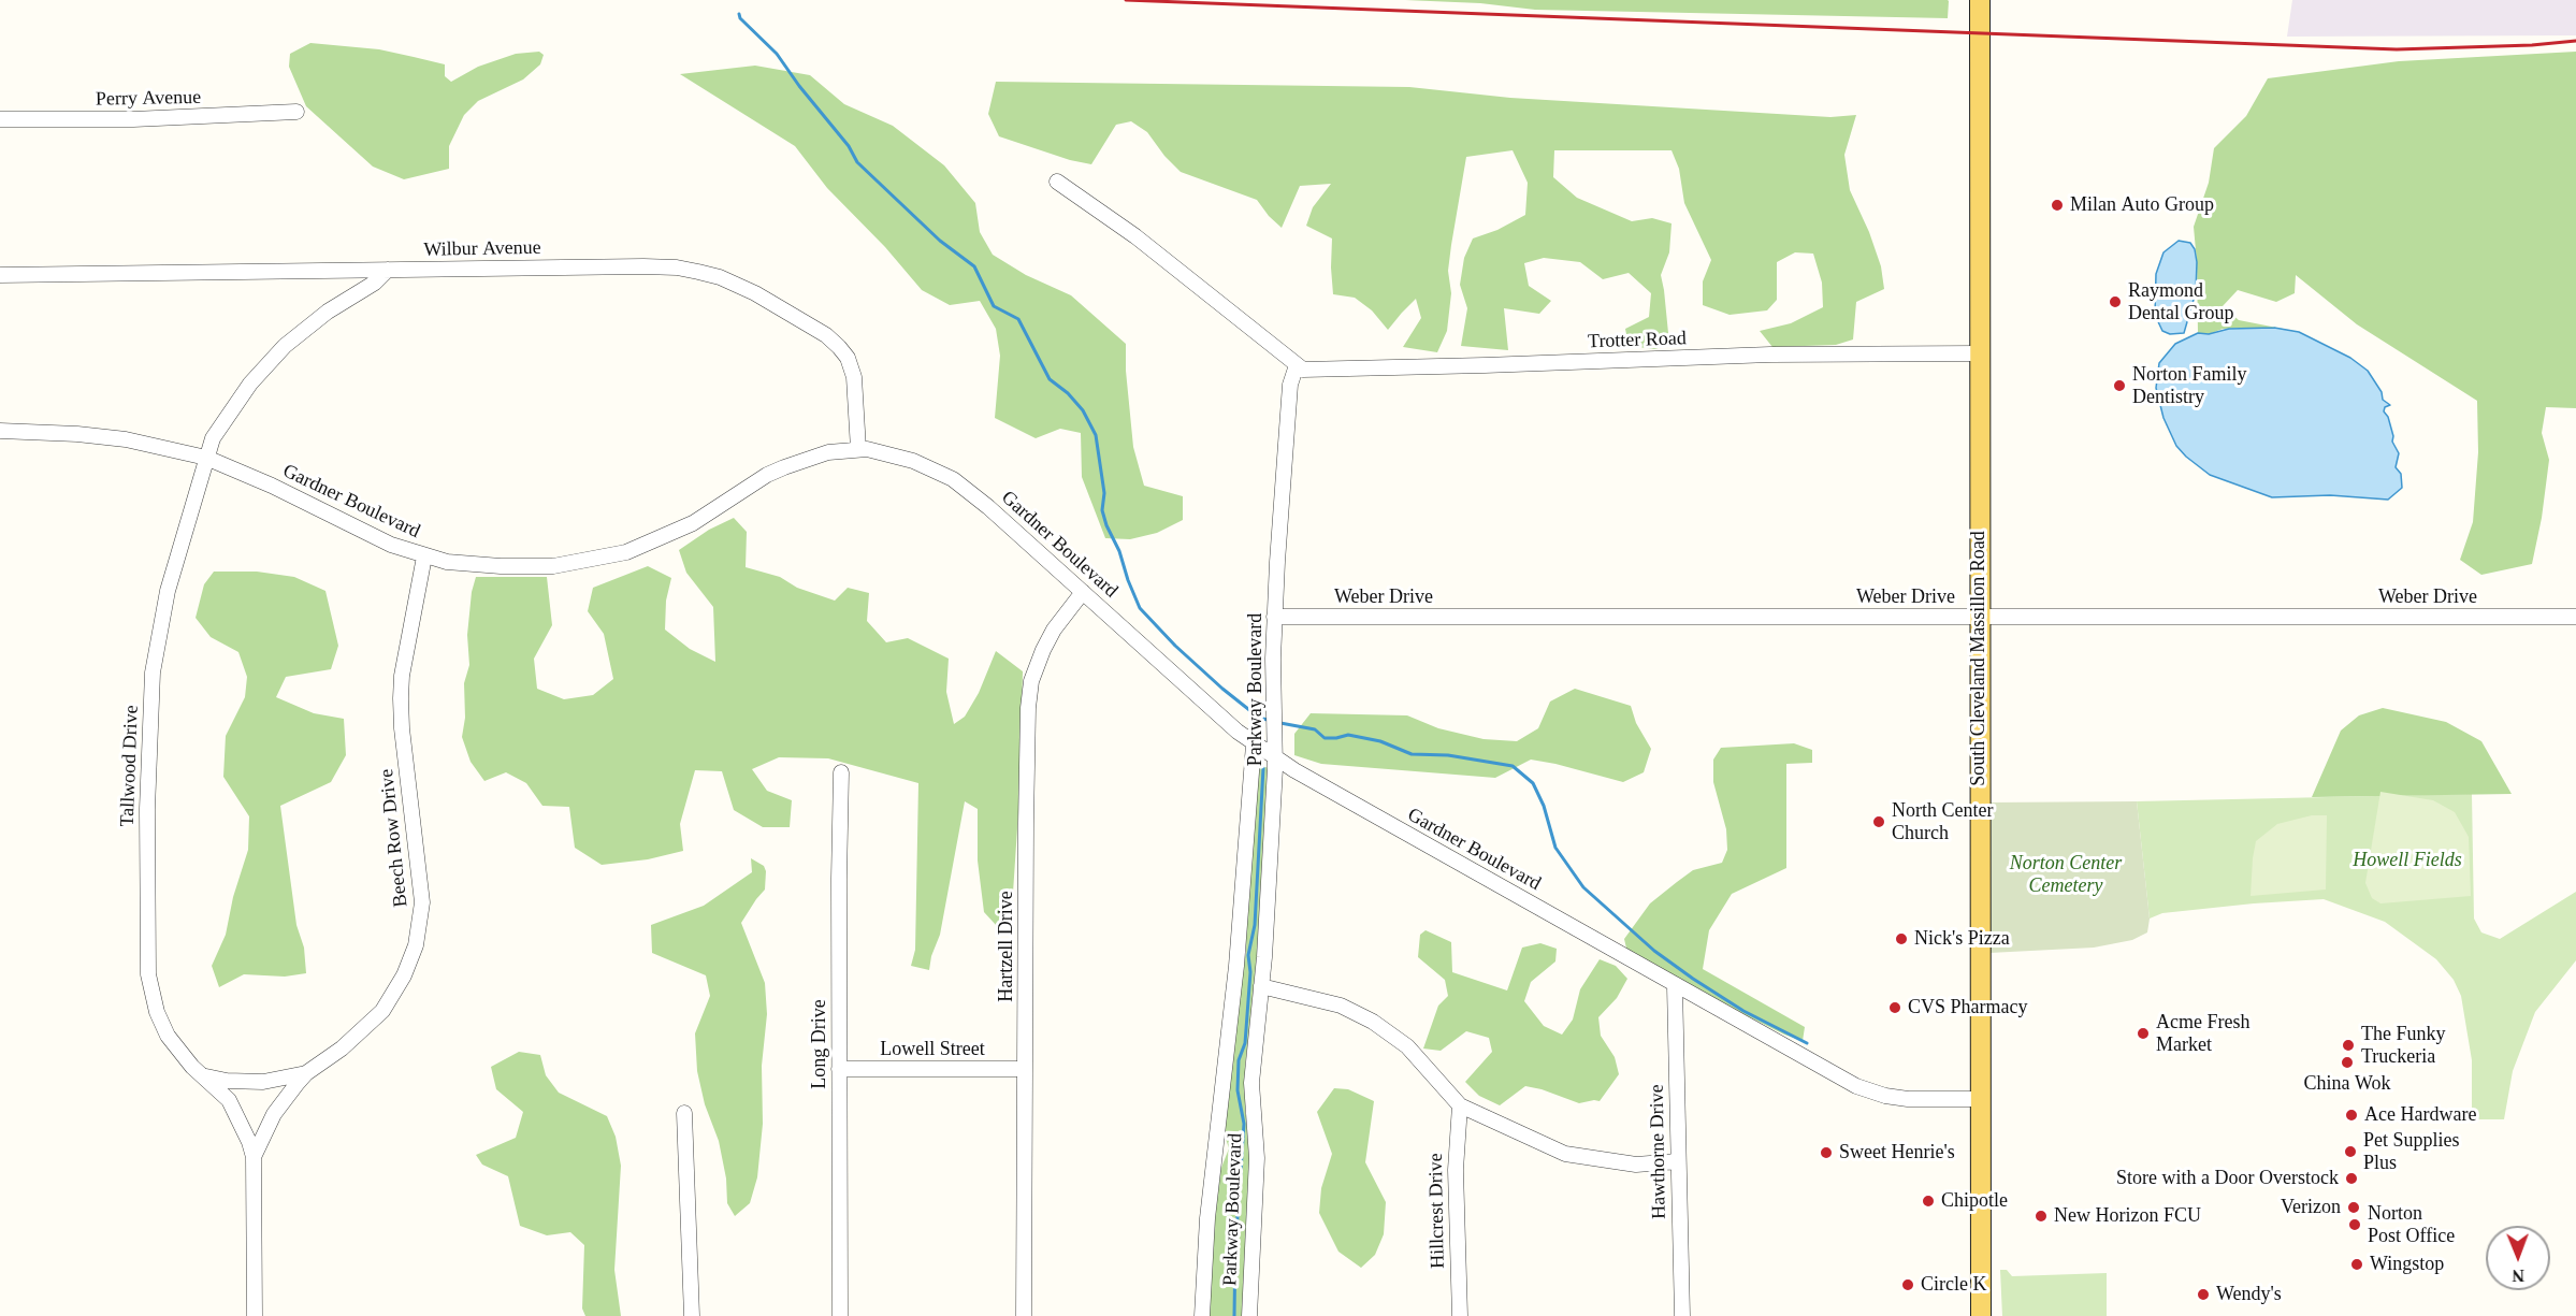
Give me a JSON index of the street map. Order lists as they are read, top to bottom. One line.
{"streets":{"main road":["South Cleveland Massillon Road"],"street":["Perry Avenue","Wilbur Avenue","Trotter Road","Gardner Boulevard","Weber Drive","Parkway Boulevard","Tallwood Drive","Beech Row Drive","Hartzell Drive","Long Drive","Lowell Street","Hawthorne Drive","Hillcrest Drive"]},"crossings":[["Wilbur Avenue","Gardner Boulevard"],["Wilbur Avenue","Tallwood Drive"],["Trotter Road","South Cleveland Massillon Road"],["Trotter Road","Parkway Boulevard"],["Gardner Boulevard","South Cleveland Massillon Road"],["Gardner Boulevard","Parkway Boulevard"],["Gardner Boulevard","Tallwood Drive"],["Gardner Boulevard","Beech Row Drive"],["Gardner Boulevard","Hartzell Drive"],["Gardner Boulevard","Hawthorne Drive"],["Weber Drive","South Cleveland Massillon Road"],["Weber Drive","Parkway Boulevard"],["Tallwood Drive","Beech Row Drive"],["Hartzell Drive","Lowell Street"],["Long Drive","Lowell Street"]],"parks":["Howell Fields","Norton Center Cemetery"],"places":["Milan Auto Group","Raymond Dental Group","Norton Family Dentistry","North Center Church","Nick's Pizza","CVS Pharmacy","Acme Fresh Market","The Funky Truckeria","China Wok","Ace Hardware","Pet Supplies Plus","Sweet Henrie's","Store with a Door Overstock","Chipotle","Verizon","New Horizon FCU","Norton Post Office","Wingstop","Circle K","Wendy's"],"north":"bottom"}
